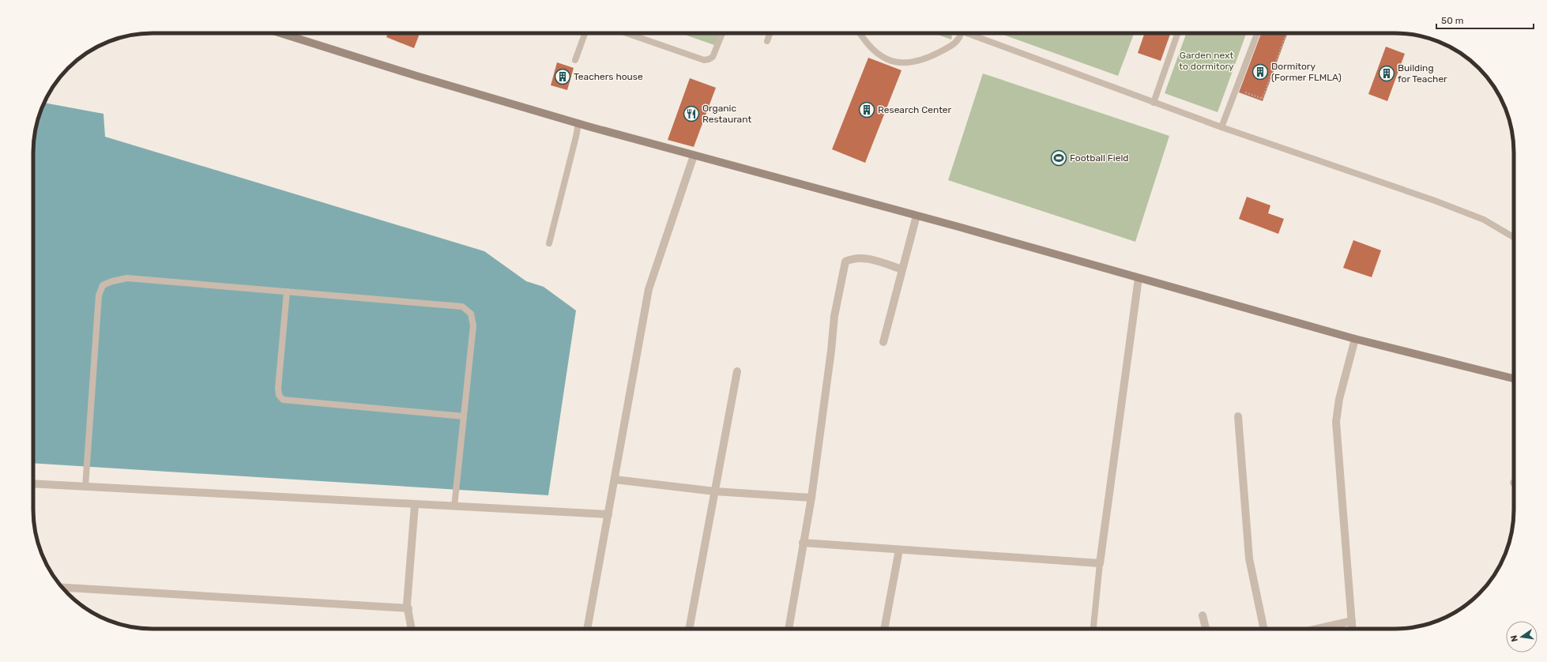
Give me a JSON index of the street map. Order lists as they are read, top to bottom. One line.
{"parks":["Garden next to dormitory"],"places":{"building":["Dormitory (Former FLMLA)","Building for Teacher","Teachers house","Research Center"],"restaurant":["Organic Restaurant"],"sports":["Football Field"]},"scale_bar":"50 m","north":"left"}
